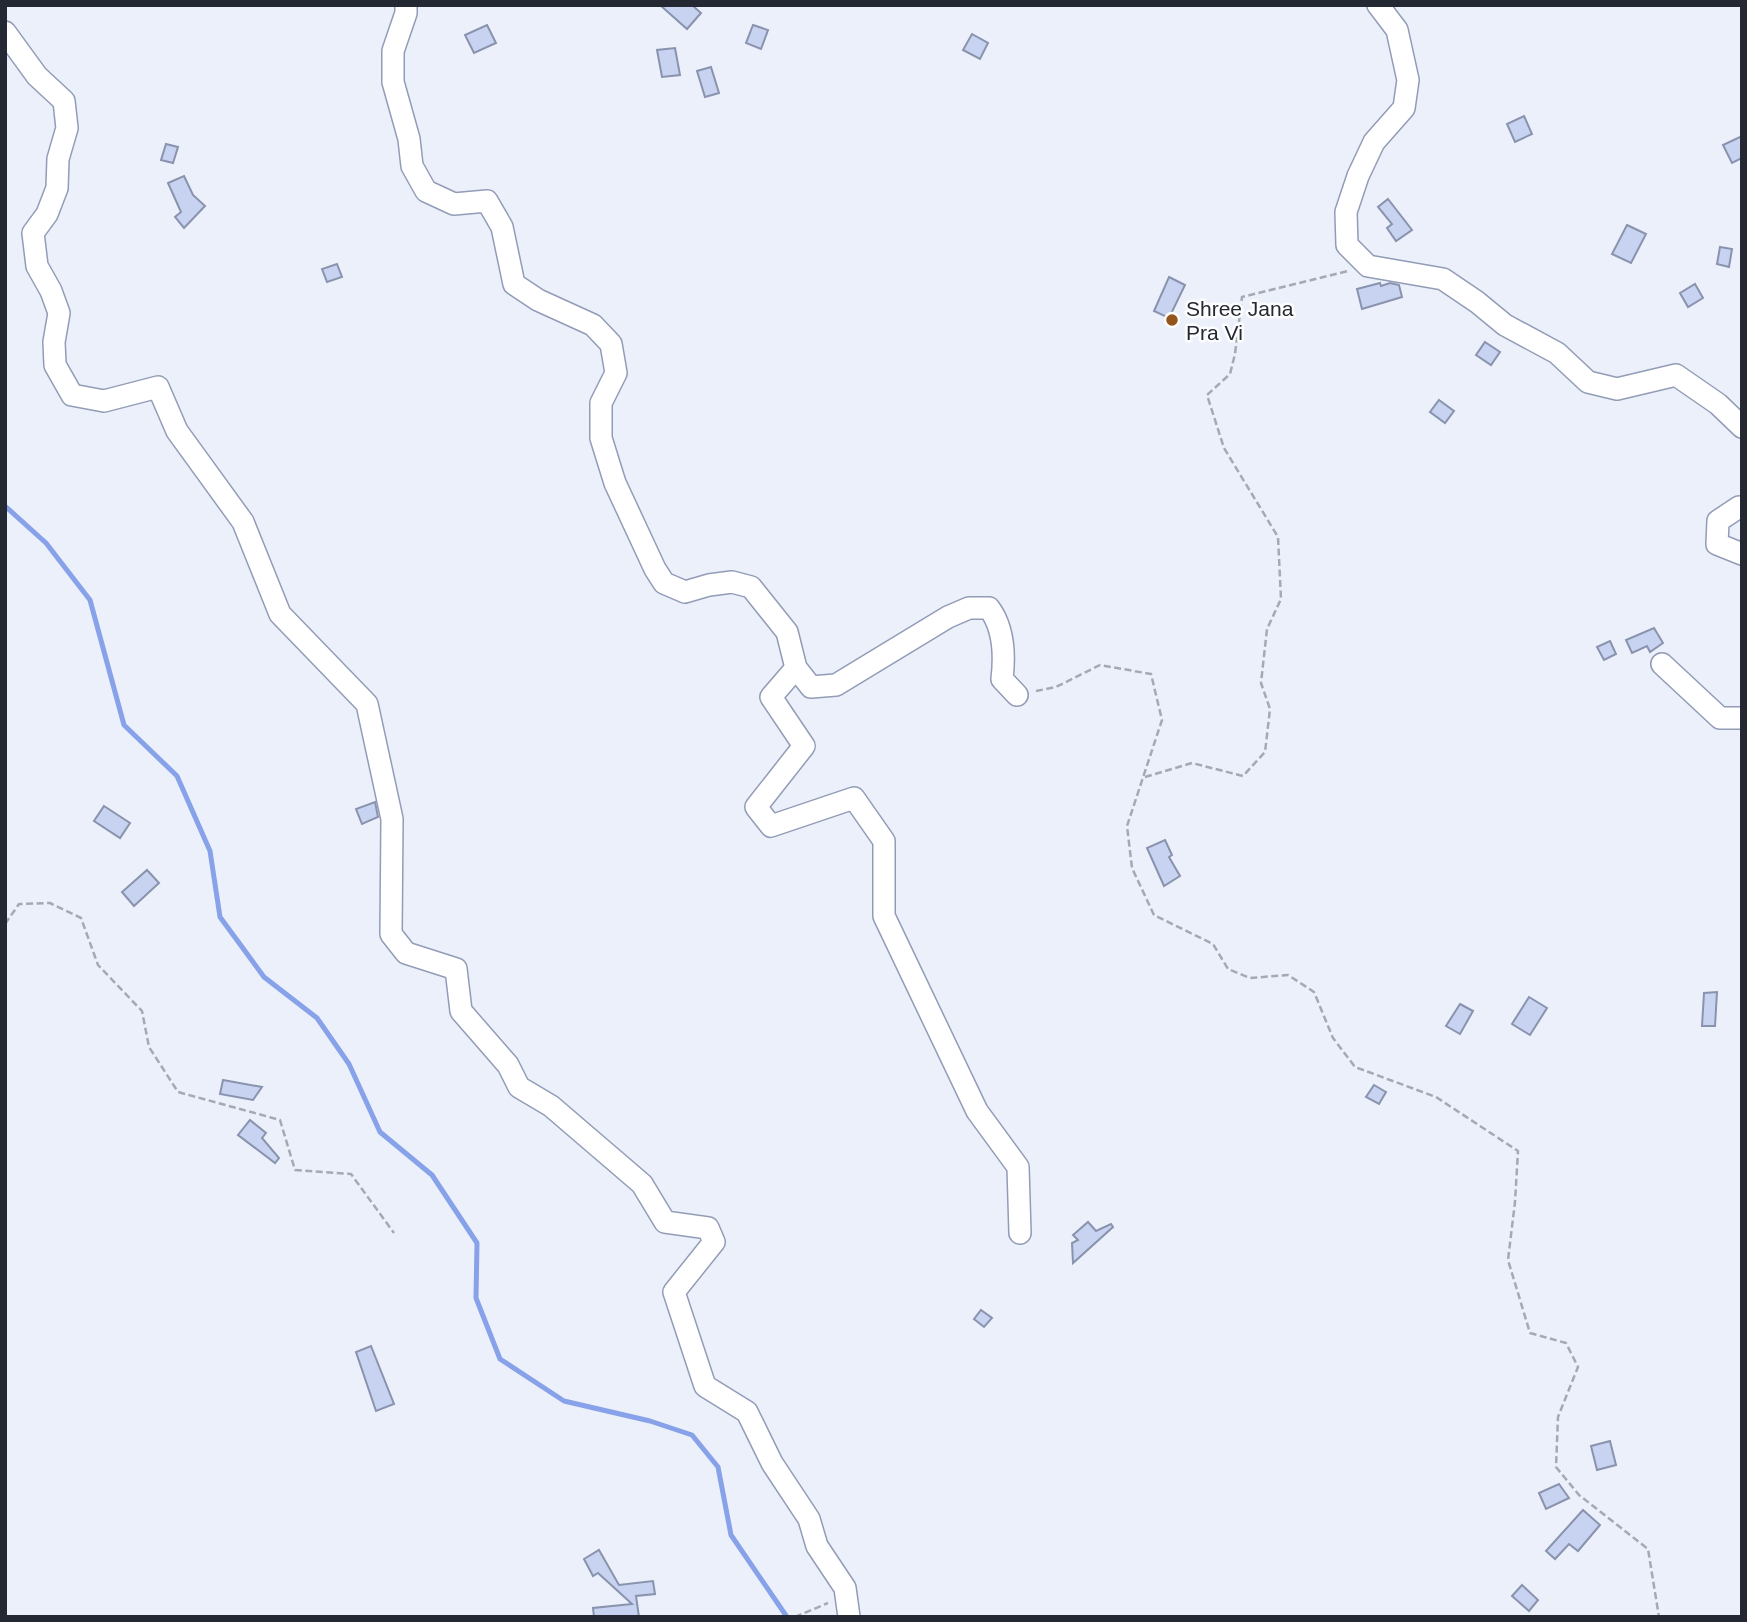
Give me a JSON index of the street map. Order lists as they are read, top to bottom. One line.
{"places":["Shree Jana Pra Vi"]}
